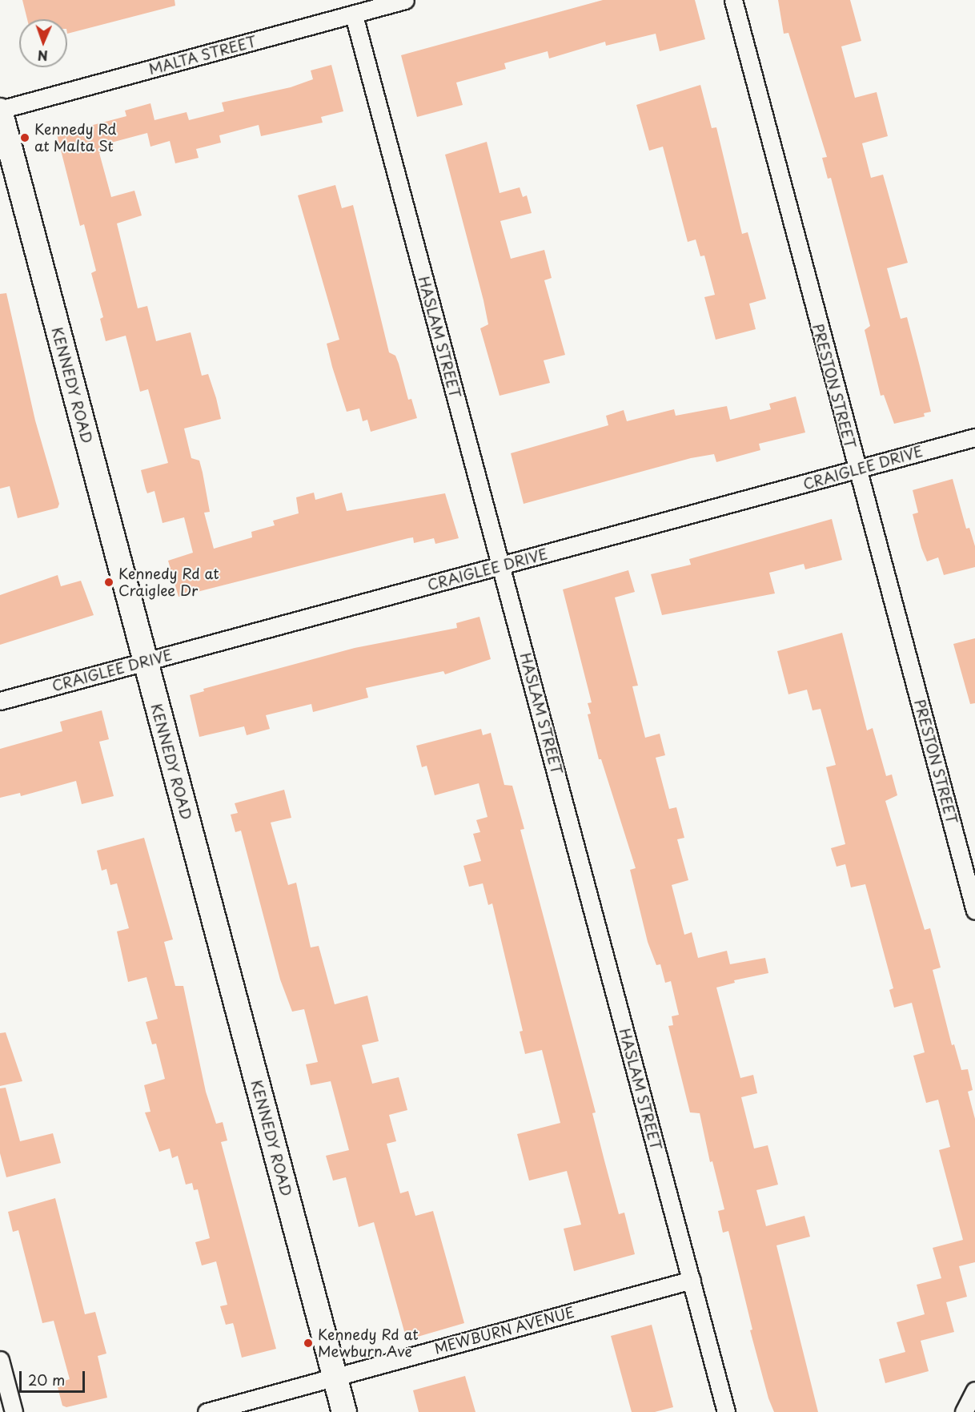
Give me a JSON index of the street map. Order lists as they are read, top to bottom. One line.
{"streets":{"street":["MALTA STREET","HASLAM STREET","KENNEDY ROAD","PRESTON STREET","CRAIGLEE DRIVE","MEWBURN AVENUE"]},"crossings":[["MALTA STREET","HASLAM STREET"],["MALTA STREET","KENNEDY ROAD"],["HASLAM STREET","CRAIGLEE DRIVE"],["HASLAM STREET","MEWBURN AVENUE"],["KENNEDY ROAD","CRAIGLEE DRIVE"],["KENNEDY ROAD","MEWBURN AVENUE"],["PRESTON STREET","CRAIGLEE DRIVE"]],"places":["Kennedy Rd at Malta St","Kennedy Rd at Craiglee Dr","Kennedy Rd at Mewburn Ave"],"scale_bar":"20 m","north":"bottom"}
